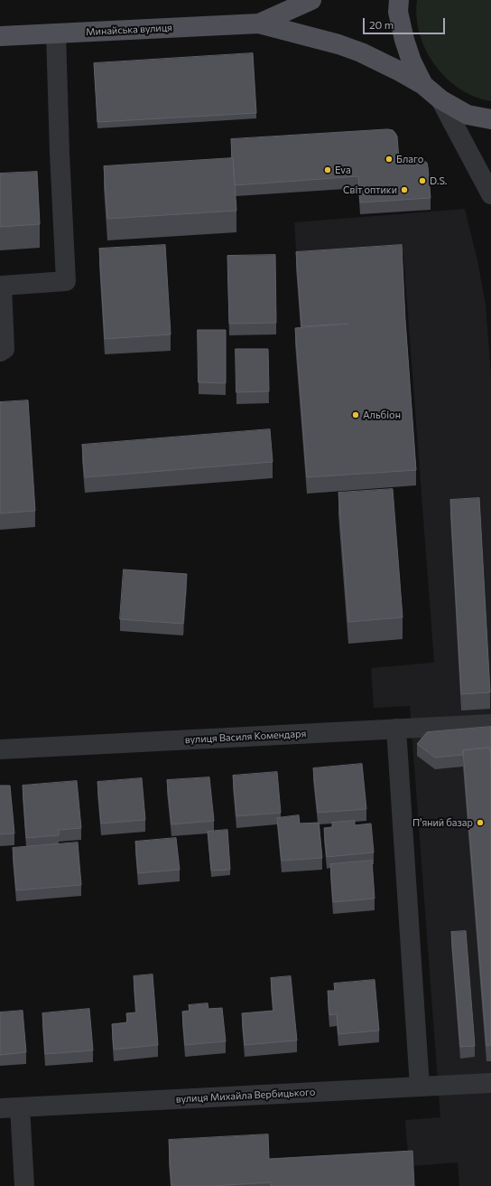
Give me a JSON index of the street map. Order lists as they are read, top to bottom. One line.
{"streets":{"main road":["Минайська вулиця"],"street":["вулиця Василя Комендаря","вулиця Михайла Вербицького"]},"places":["Благо","Eva","D.S.","Світ оптики","Альбіон","П'яний базар"],"scale_bar":"20 m"}
